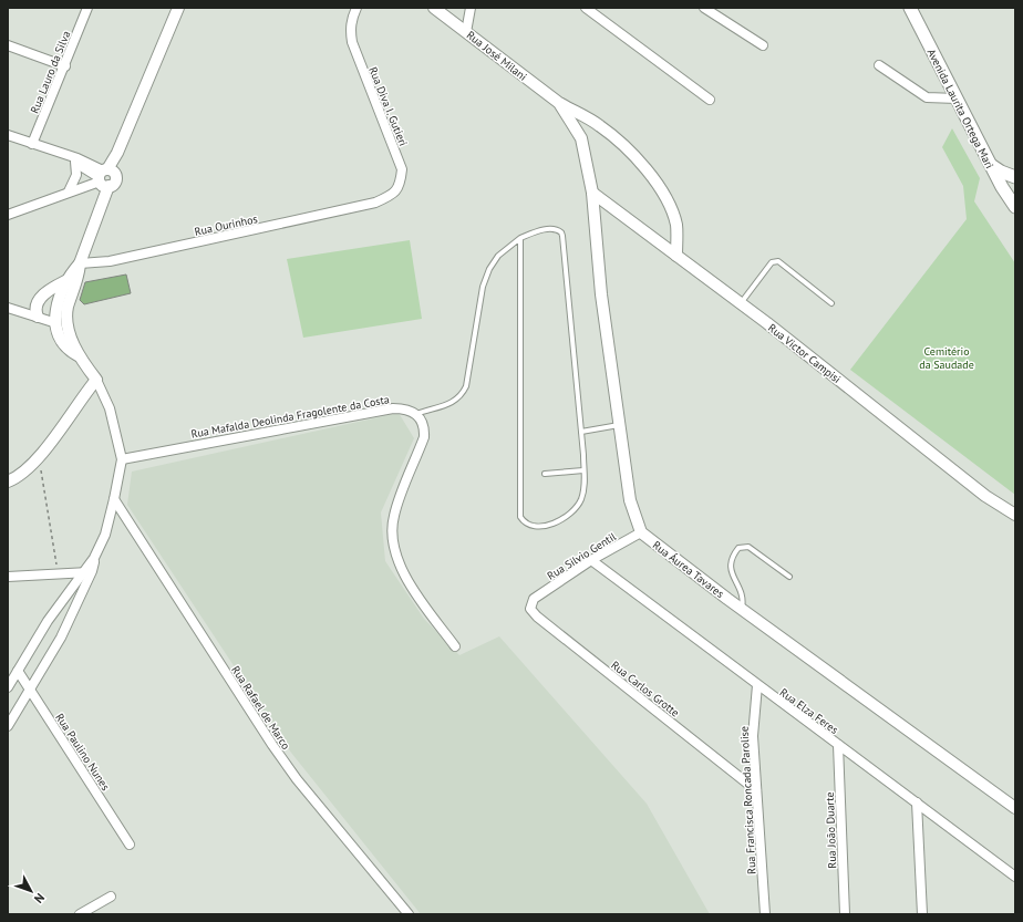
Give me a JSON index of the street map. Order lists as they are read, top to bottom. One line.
{"streets":{"main road":["Avenida Laurita Ortega Mari"],"street":["Rua José Milani","Rua Lauro da Silva","Rua Diva I. Gutieri","Rua Ourinhos","Rua Victor Campisi","Rua Mafalda Deolinda Fragolente da Costa","Rua Silvio Gentil","Rua Áurea Tavares","Rua Carlos Grotte","Rua Rafael de Marco","Rua Elza Feres","Rua Paulino Nunes","Rua Francisca Roncada Parolise","Rua João Duarte"]},"crossings":[["Rua José Milani","Rua Victor Campisi"],["Rua Diva I. Gutieri","Rua Ourinhos"],["Rua Silvio Gentil","Rua Áurea Tavares"],["Rua Silvio Gentil","Rua Carlos Grotte"],["Rua Silvio Gentil","Rua Elza Feres"],["Rua Carlos Grotte","Rua Francisca Roncada Parolise"],["Rua Elza Feres","Rua Francisca Roncada Parolise"],["Rua Elza Feres","Rua João Duarte"]],"parks":["Cemitério da Saudade"],"north":"bottom right"}
